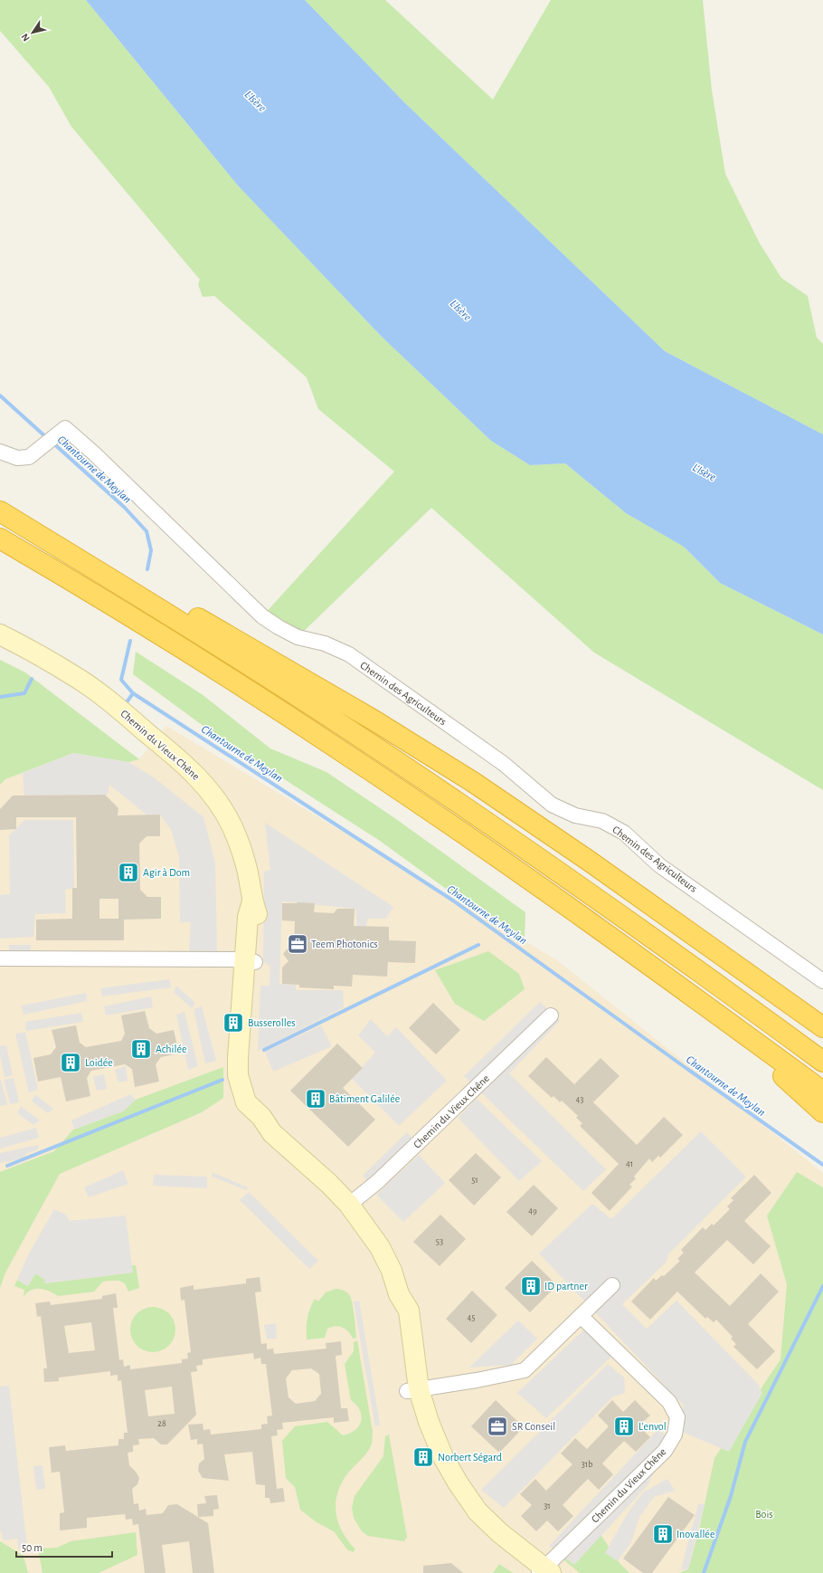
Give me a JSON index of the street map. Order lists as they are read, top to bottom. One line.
{"streets":{"main road":["Chemin du Vieux Chêne"],"street":["Chemin des Agriculteurs"]},"water":["L'Isère","Chantourne de Meylan"],"parks":["Bois"],"places":{"building":["Agir à Dom","Busserolles","Achilée","Loidée","Bâtiment Galilée","ID partner","L'envol","Norbert Ségard","Inovallée"],"office":["Teem Photonics","SR Conseil"]},"house_numbers":["43","41","51","49","53","45","28","31b","31"],"scale_bar":"50 m","north":"bottom left"}
